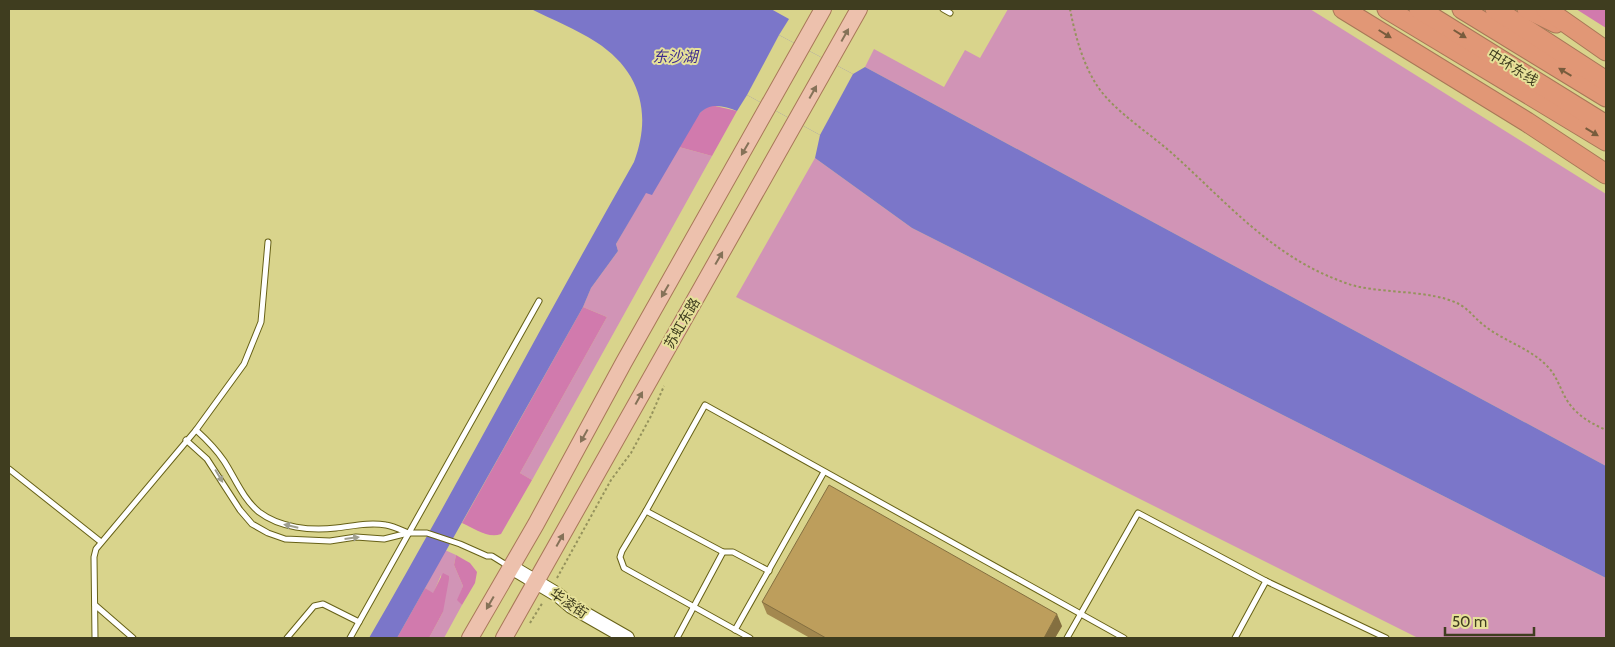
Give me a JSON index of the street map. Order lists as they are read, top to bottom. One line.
{"streets":{"highway":["中环东线"],"main road":["苏虹东路"],"street":["华凌街"]},"crossings":[["苏虹东路","华凌街"]],"water":["东沙湖"],"scale_bar":"50 m"}
